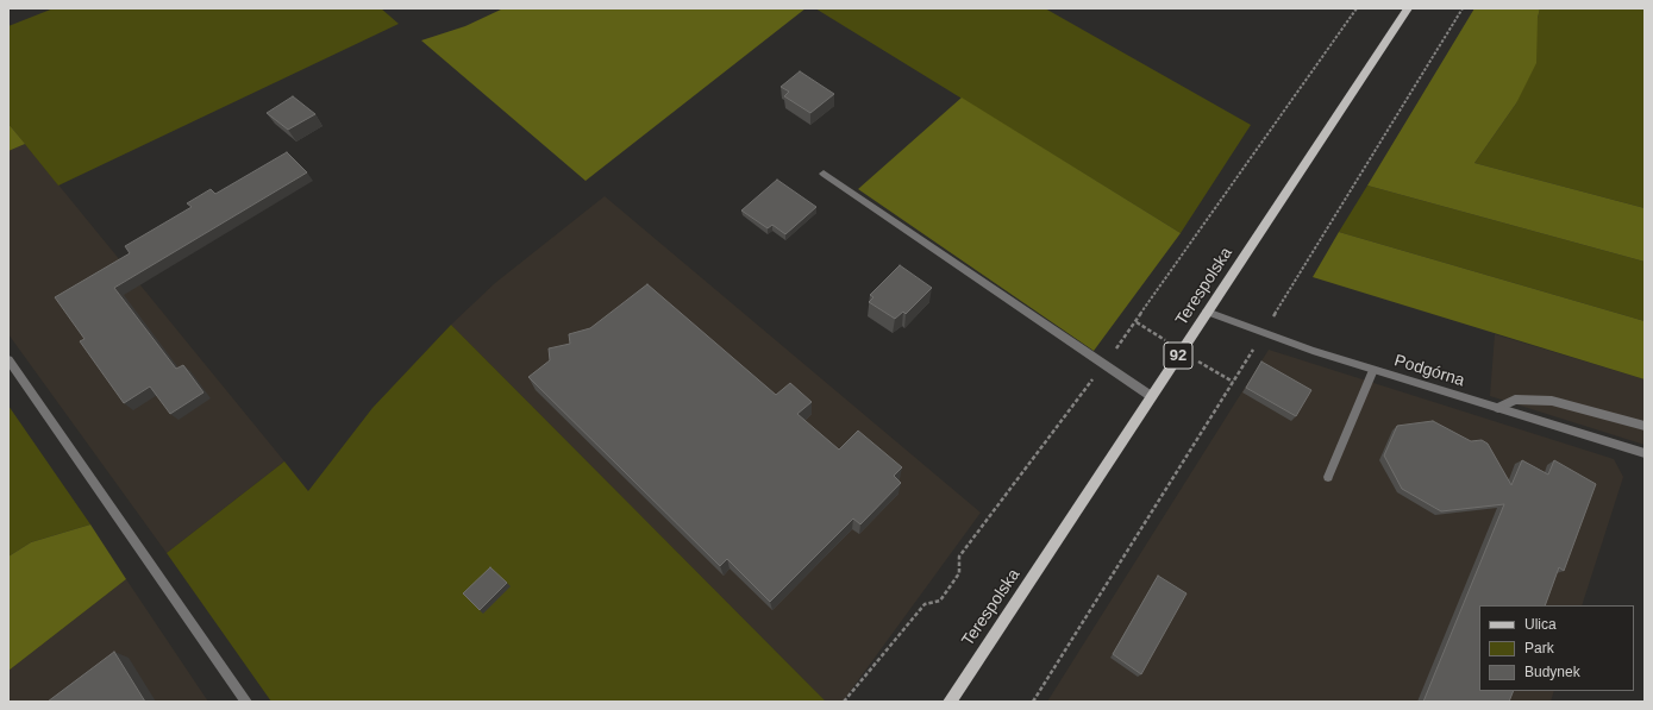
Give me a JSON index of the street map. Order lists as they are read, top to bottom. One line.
{"streets":{"main road":["Terespolska","92"],"street":["Podgórna"]},"crossings":[["Terespolska","Podgórna"]],"legend":["Ulica","Park","Budynek"]}
